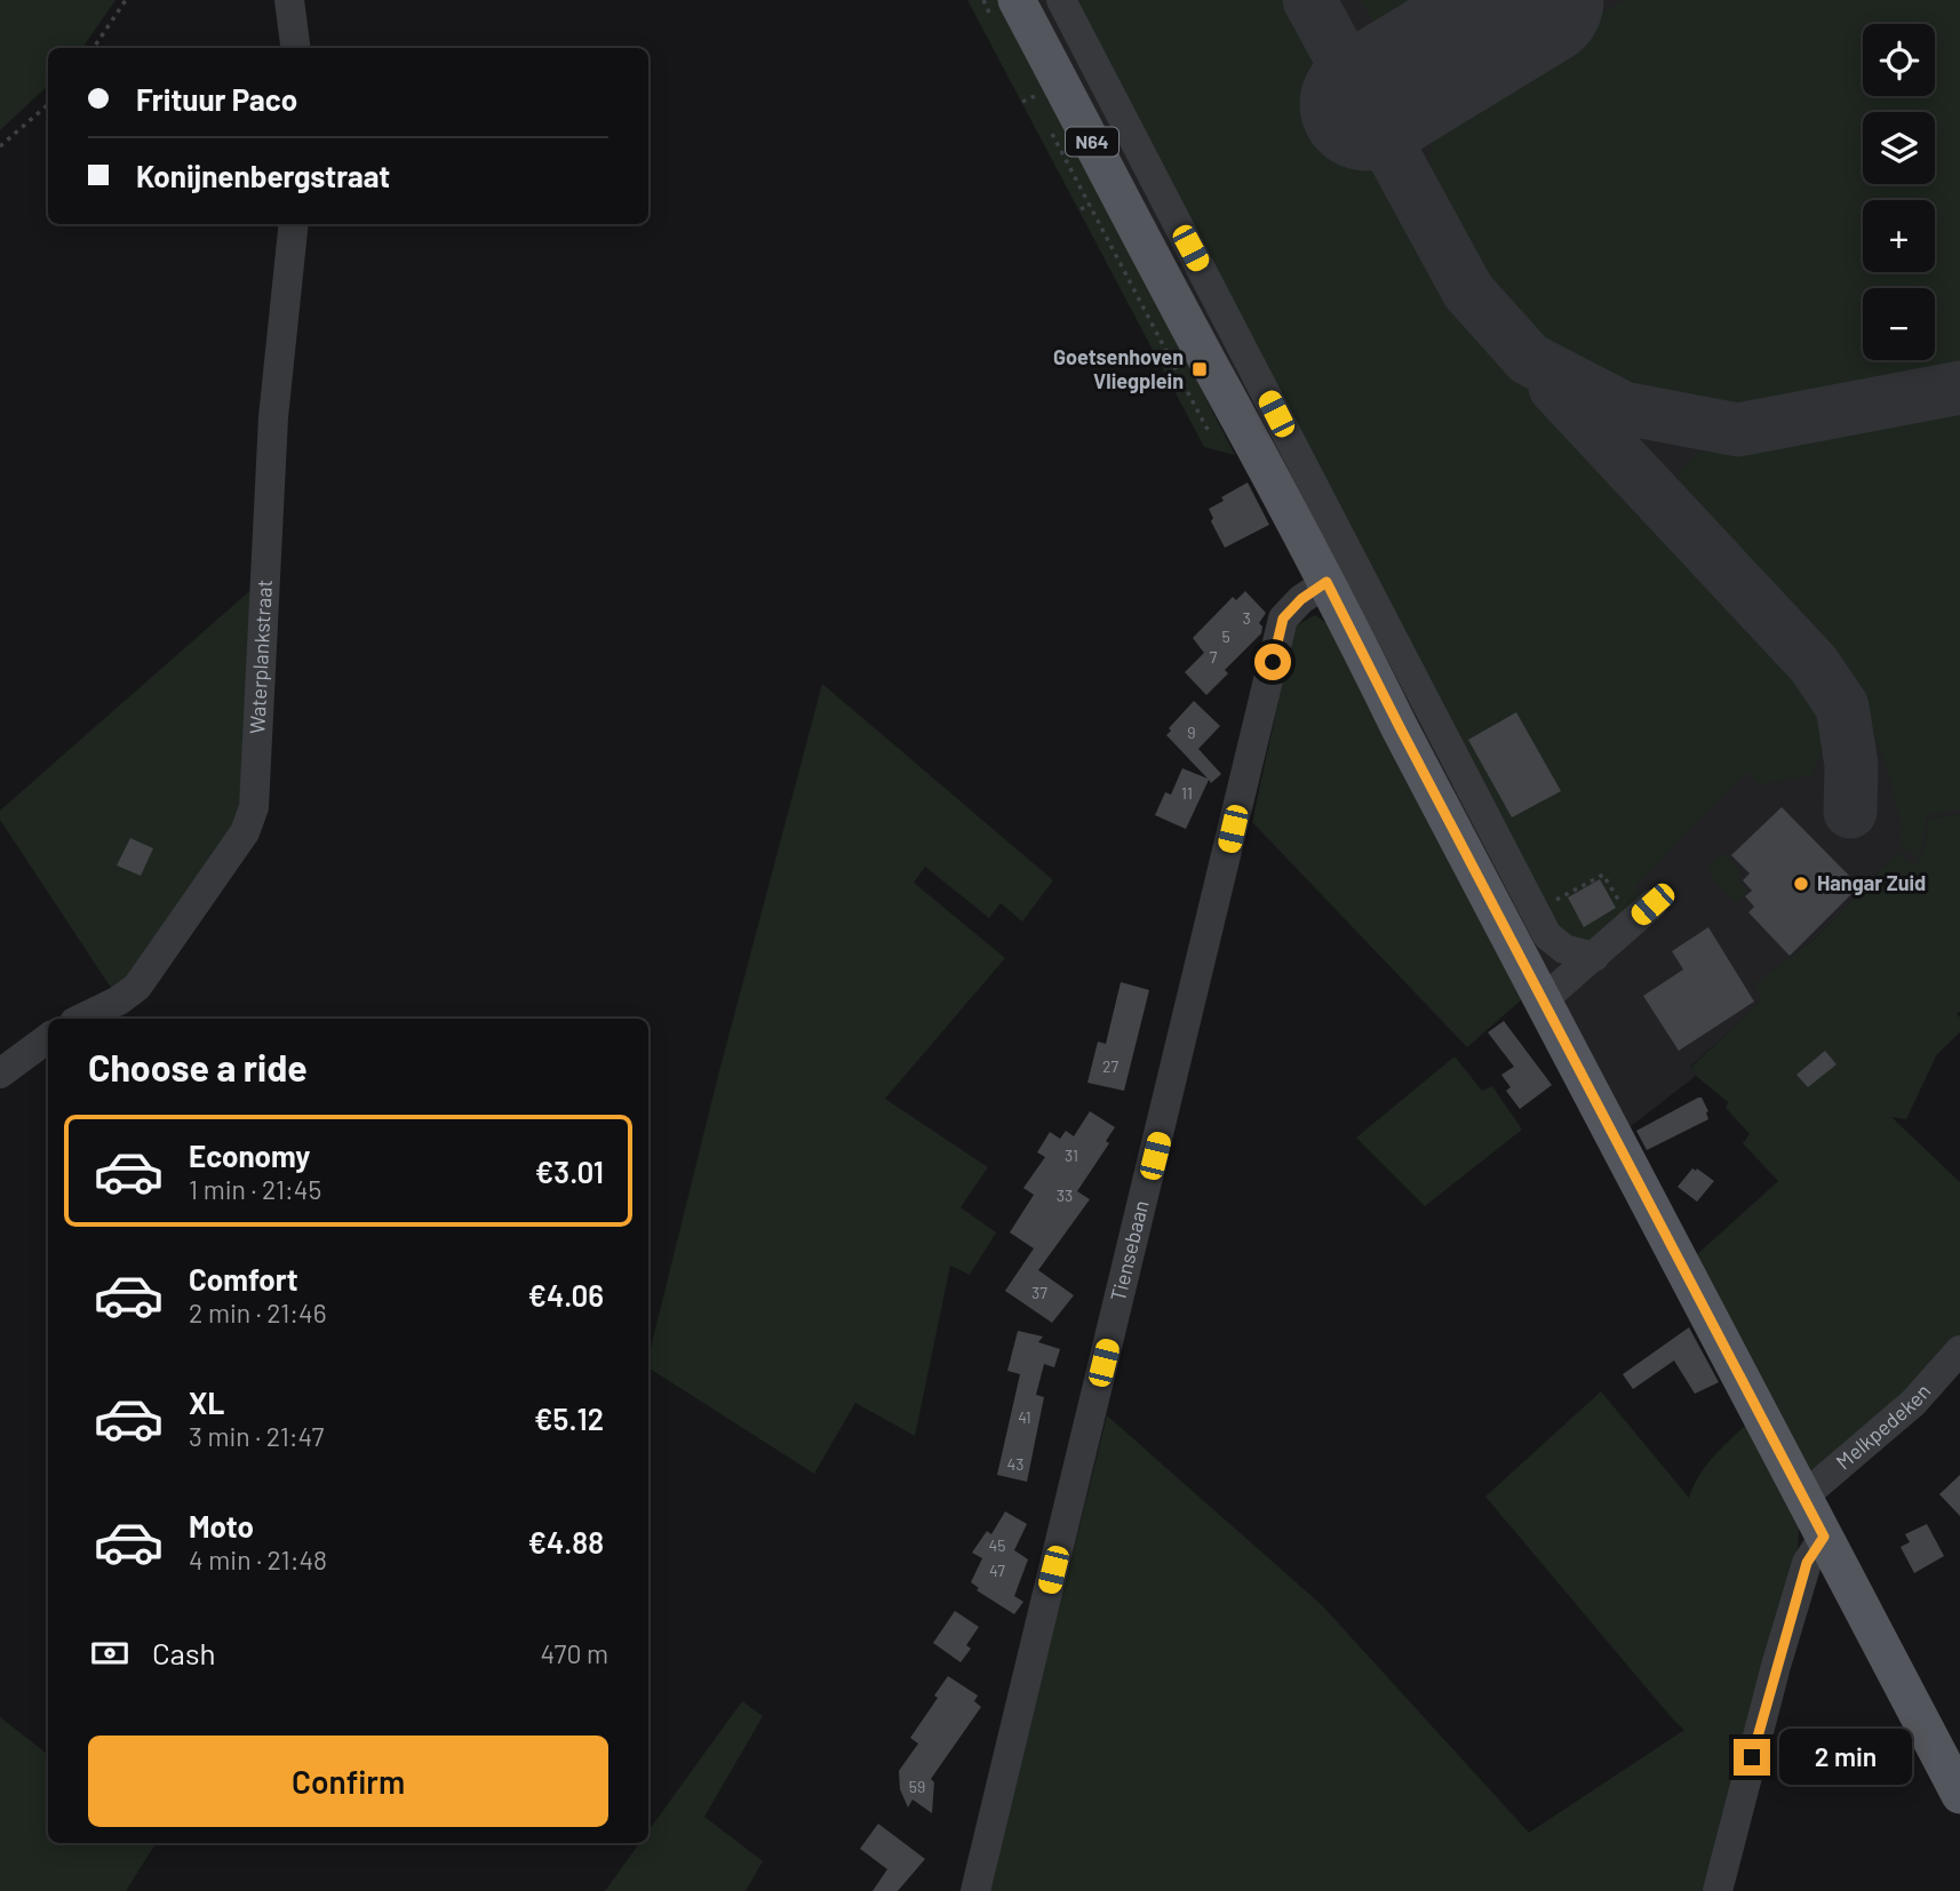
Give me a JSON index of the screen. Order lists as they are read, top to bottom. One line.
{"streets":{"main road":["N64"],"street":["Waterplankstraat","Tiensebaan","Melkpedeken"]},"crossings":[["N64","Tiensebaan"],["N64","Melkpedeken"]],"places":{"transit":["Goetsenhoven Vliegplein"],"other":["Hangar Zuid"]},"house_numbers":["3","5","7","9","11","27","31","33","37","41","43","45","47","59"],"page":{"map_buttons":["+","−"],"banner":["Frituur Paco","Konijnenbergstraat"],"heading":"Choose a ride","list":[{"name":"Economy","note":"1 min · 21:45","value":"€3.01"},{"name":"Comfort","note":"2 min · 21:46","value":"€4.06"},{"name":"XL","note":"3 min · 21:47","value":"€5.12"},{"name":"Moto","note":"4 min · 21:48","value":"€4.88"}],"pay":["Cash","470 m"],"buttons":"Confirm","bubble":"2 min"}}
